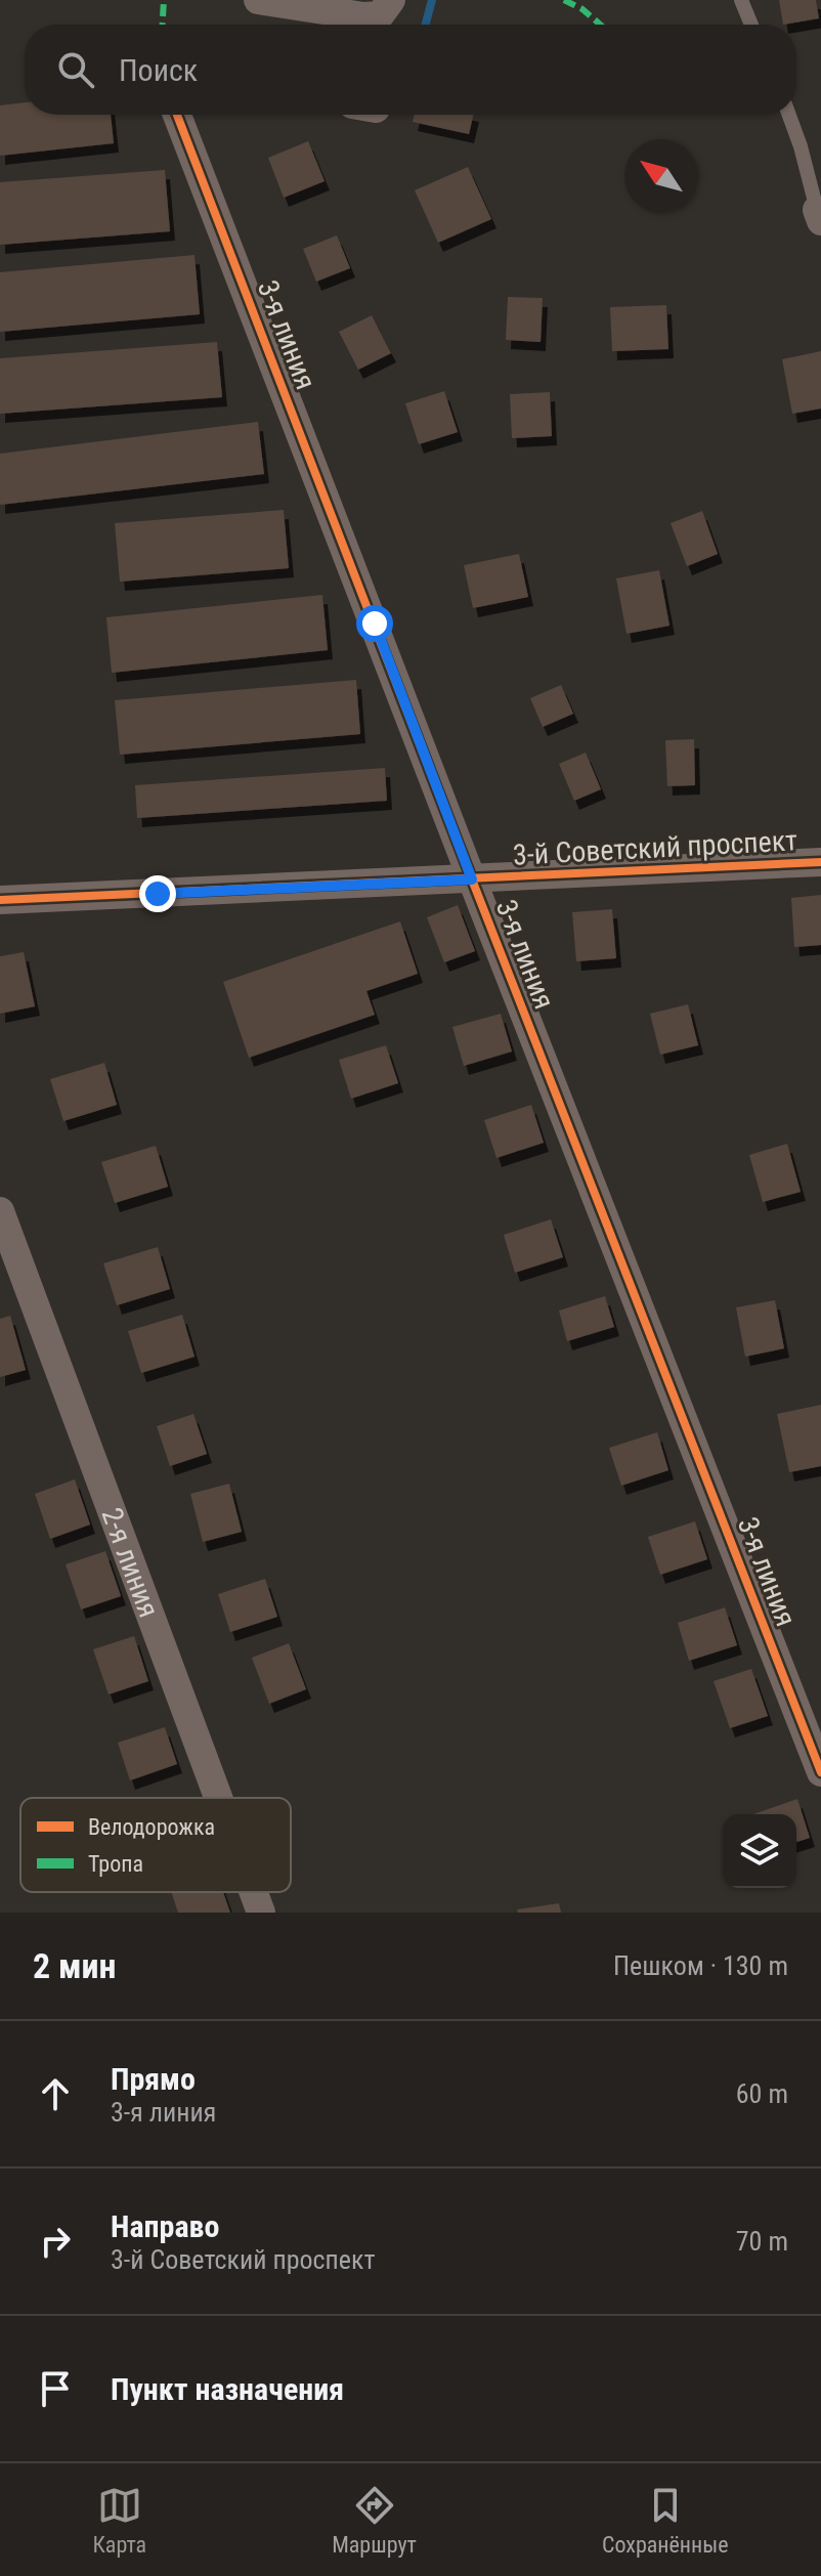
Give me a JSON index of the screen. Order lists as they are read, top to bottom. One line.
{"streets":{"street":["3-я линия","3-й Советский проспект","2-я линия"]},"crossings":[["3-я линия","3-й Советский проспект"]],"legend":["Велодорожка","Тропа"],"north":"top left","page":{"search":"Поиск","heading":["2 мин","Пешком · 130 m"],"list":[["Прямо","3-я линия","60 m"],["Направо","3-й Советский проспект","70 m"],"Пункт назначения"],"nav":["Карта","Маршрут","Сохранённые"]}}
